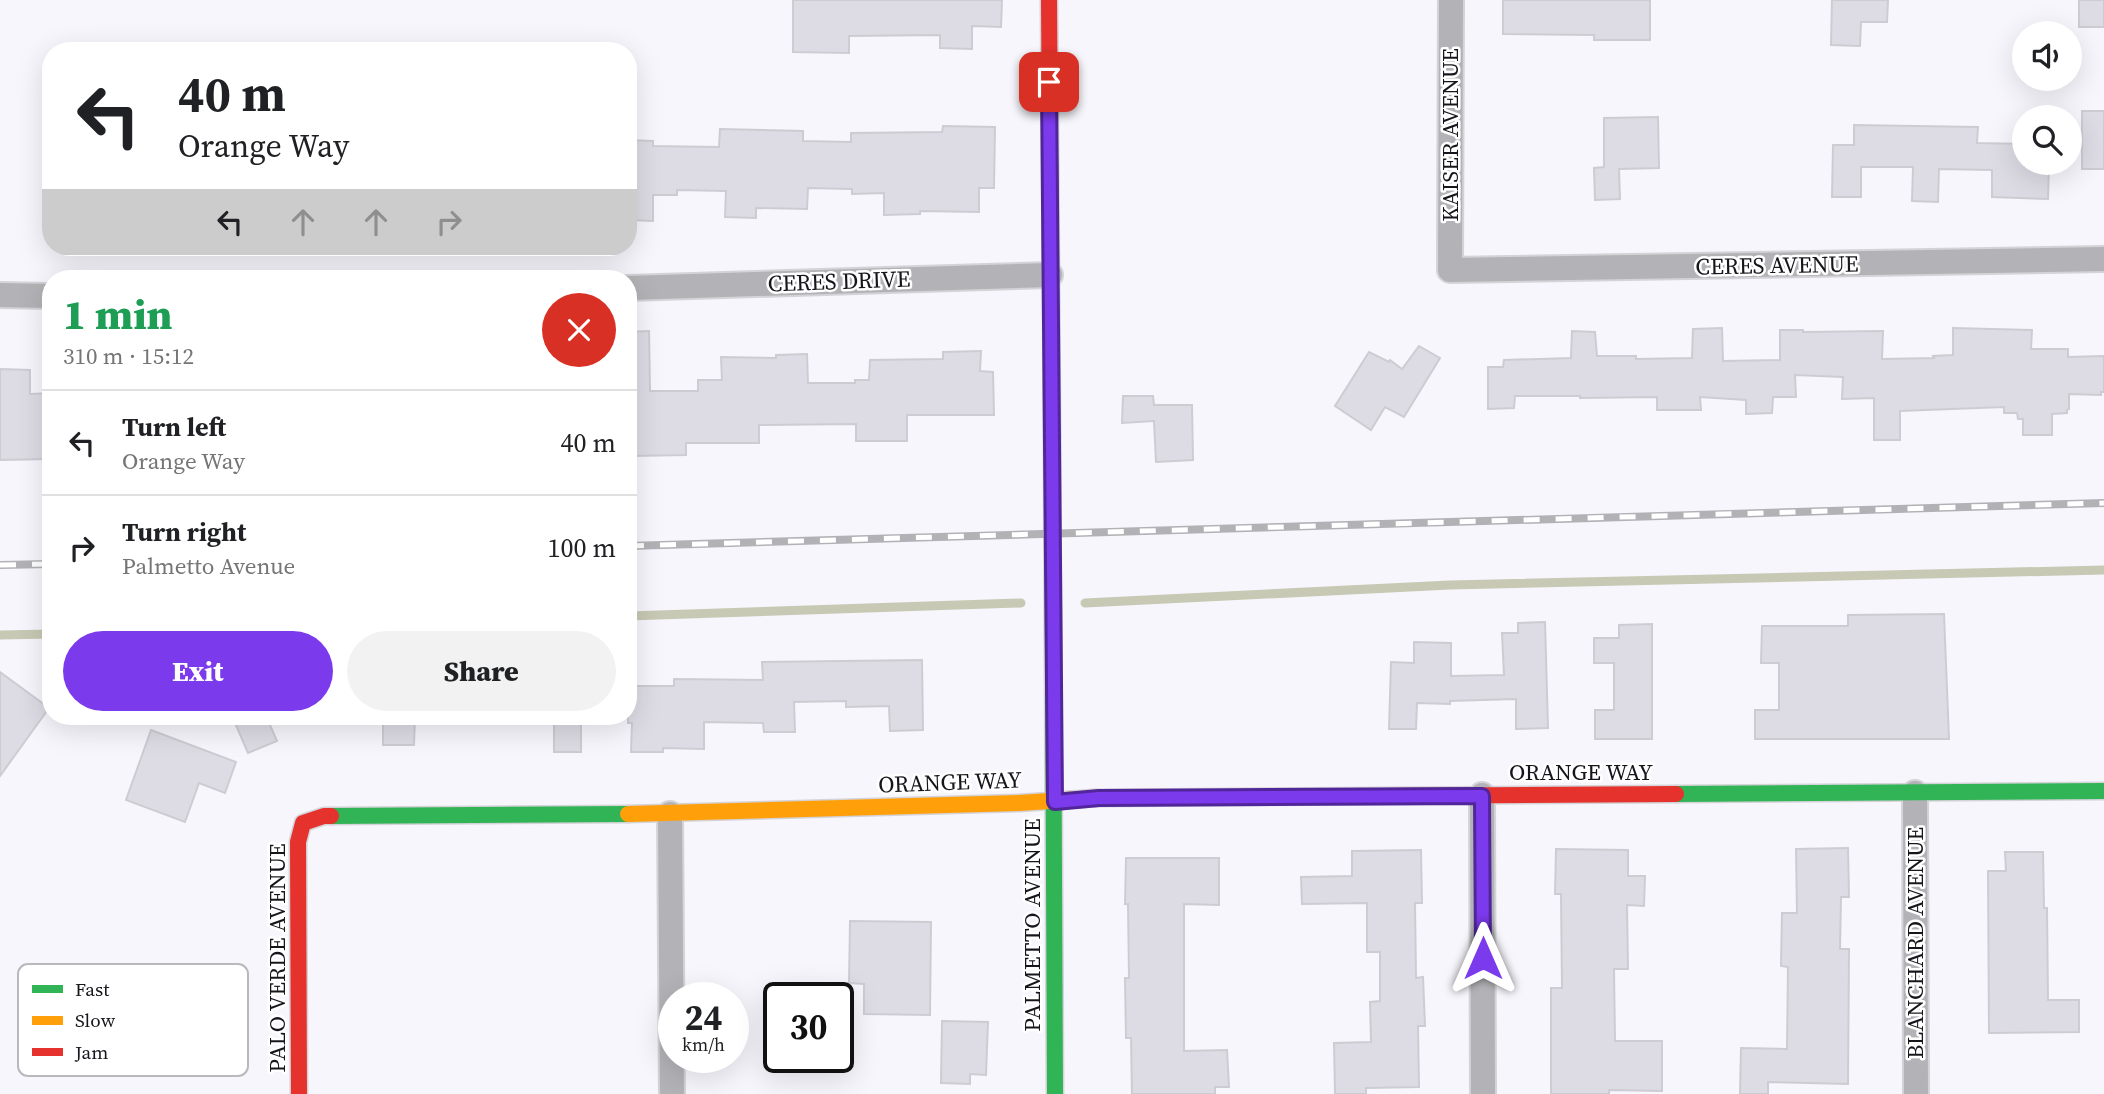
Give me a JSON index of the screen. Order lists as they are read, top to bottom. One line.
{"streets":{"street":["KAISER AVENUE","CERES AVENUE","CERES DRIVE","ORANGE WAY","PALMETTO AVENUE","BLANCHARD AVENUE","PALO VERDE AVENUE"]},"crossings":[["KAISER AVENUE","CERES AVENUE"],["CERES DRIVE","PALMETTO AVENUE"],["ORANGE WAY","PALMETTO AVENUE"],["ORANGE WAY","BLANCHARD AVENUE"],["ORANGE WAY","PALO VERDE AVENUE"]],"legend":["Fast","Slow","Jam"],"page":{"turn":["40 m","Orange Way"],"heading":["1 min","310 m · 15:12"],"list":[{"name":"Turn left","note":"Orange Way","value":"40 m"},{"name":"Turn right","note":"Palmetto Avenue","value":"100 m"}],"buttons":["Exit","Share"],"speed":"24 km/h","limit":"30"}}
